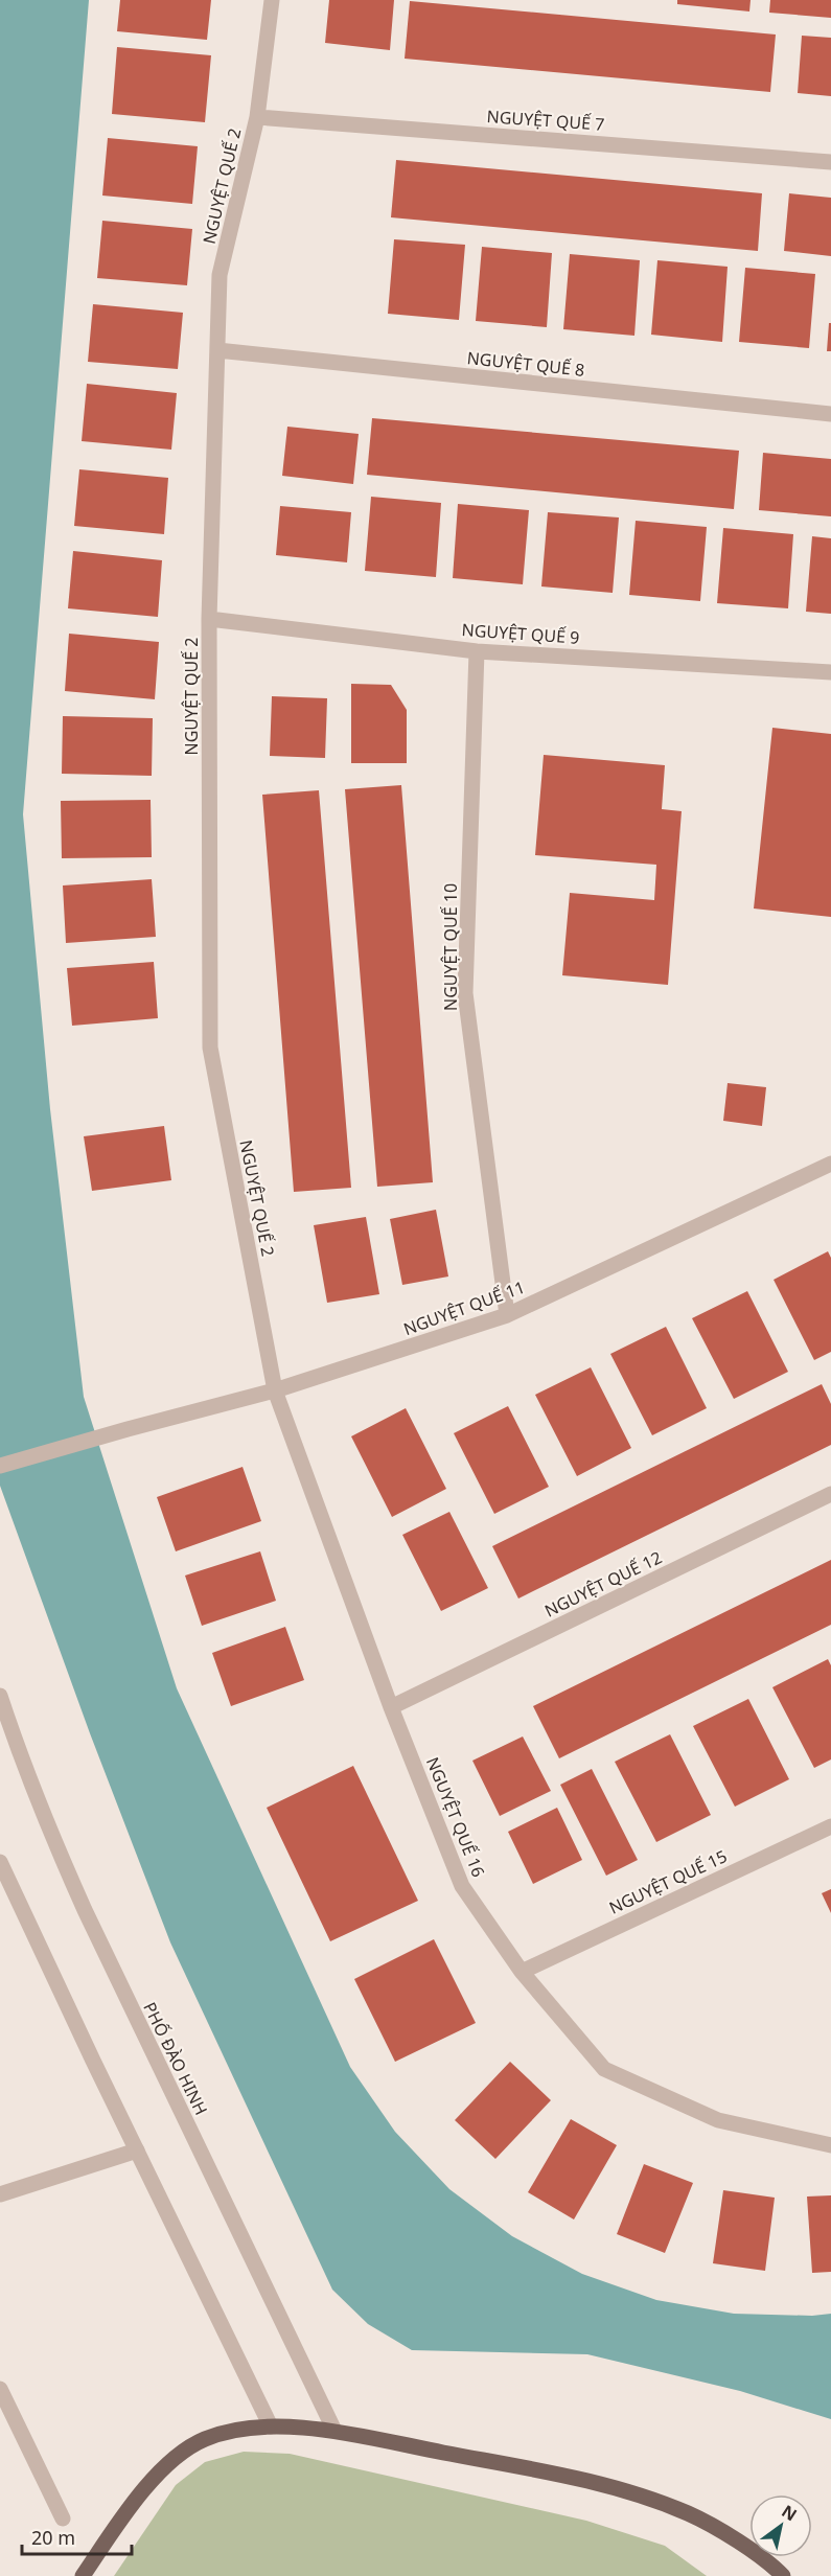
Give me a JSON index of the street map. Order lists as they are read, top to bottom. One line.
{"streets":{"street":["NGUYỆT QUẾ 7","NGUYỆT QUẾ 2","NGUYỆT QUẾ 8","NGUYỆT QUẾ 9","NGUYỆT QUẾ 10","NGUYỆT QUẾ 11","NGUYỆT QUẾ 12","NGUYỆT QUẾ 16","NGUYỆT QUẾ 15","PHỐ ĐÀO HINH"]},"crossings":[["NGUYỆT QUẾ 7","NGUYỆT QUẾ 2"],["NGUYỆT QUẾ 2","NGUYỆT QUẾ 8"],["NGUYỆT QUẾ 2","NGUYỆT QUẾ 9"],["NGUYỆT QUẾ 2","NGUYỆT QUẾ 11"],["NGUYỆT QUẾ 2","NGUYỆT QUẾ 16"],["NGUYỆT QUẾ 9","NGUYỆT QUẾ 10"],["NGUYỆT QUẾ 10","NGUYỆT QUẾ 11"],["NGUYỆT QUẾ 11","NGUYỆT QUẾ 16"],["NGUYỆT QUẾ 12","NGUYỆT QUẾ 16"],["NGUYỆT QUẾ 16","NGUYỆT QUẾ 15"]],"scale_bar":"20 m","north":"top right"}
